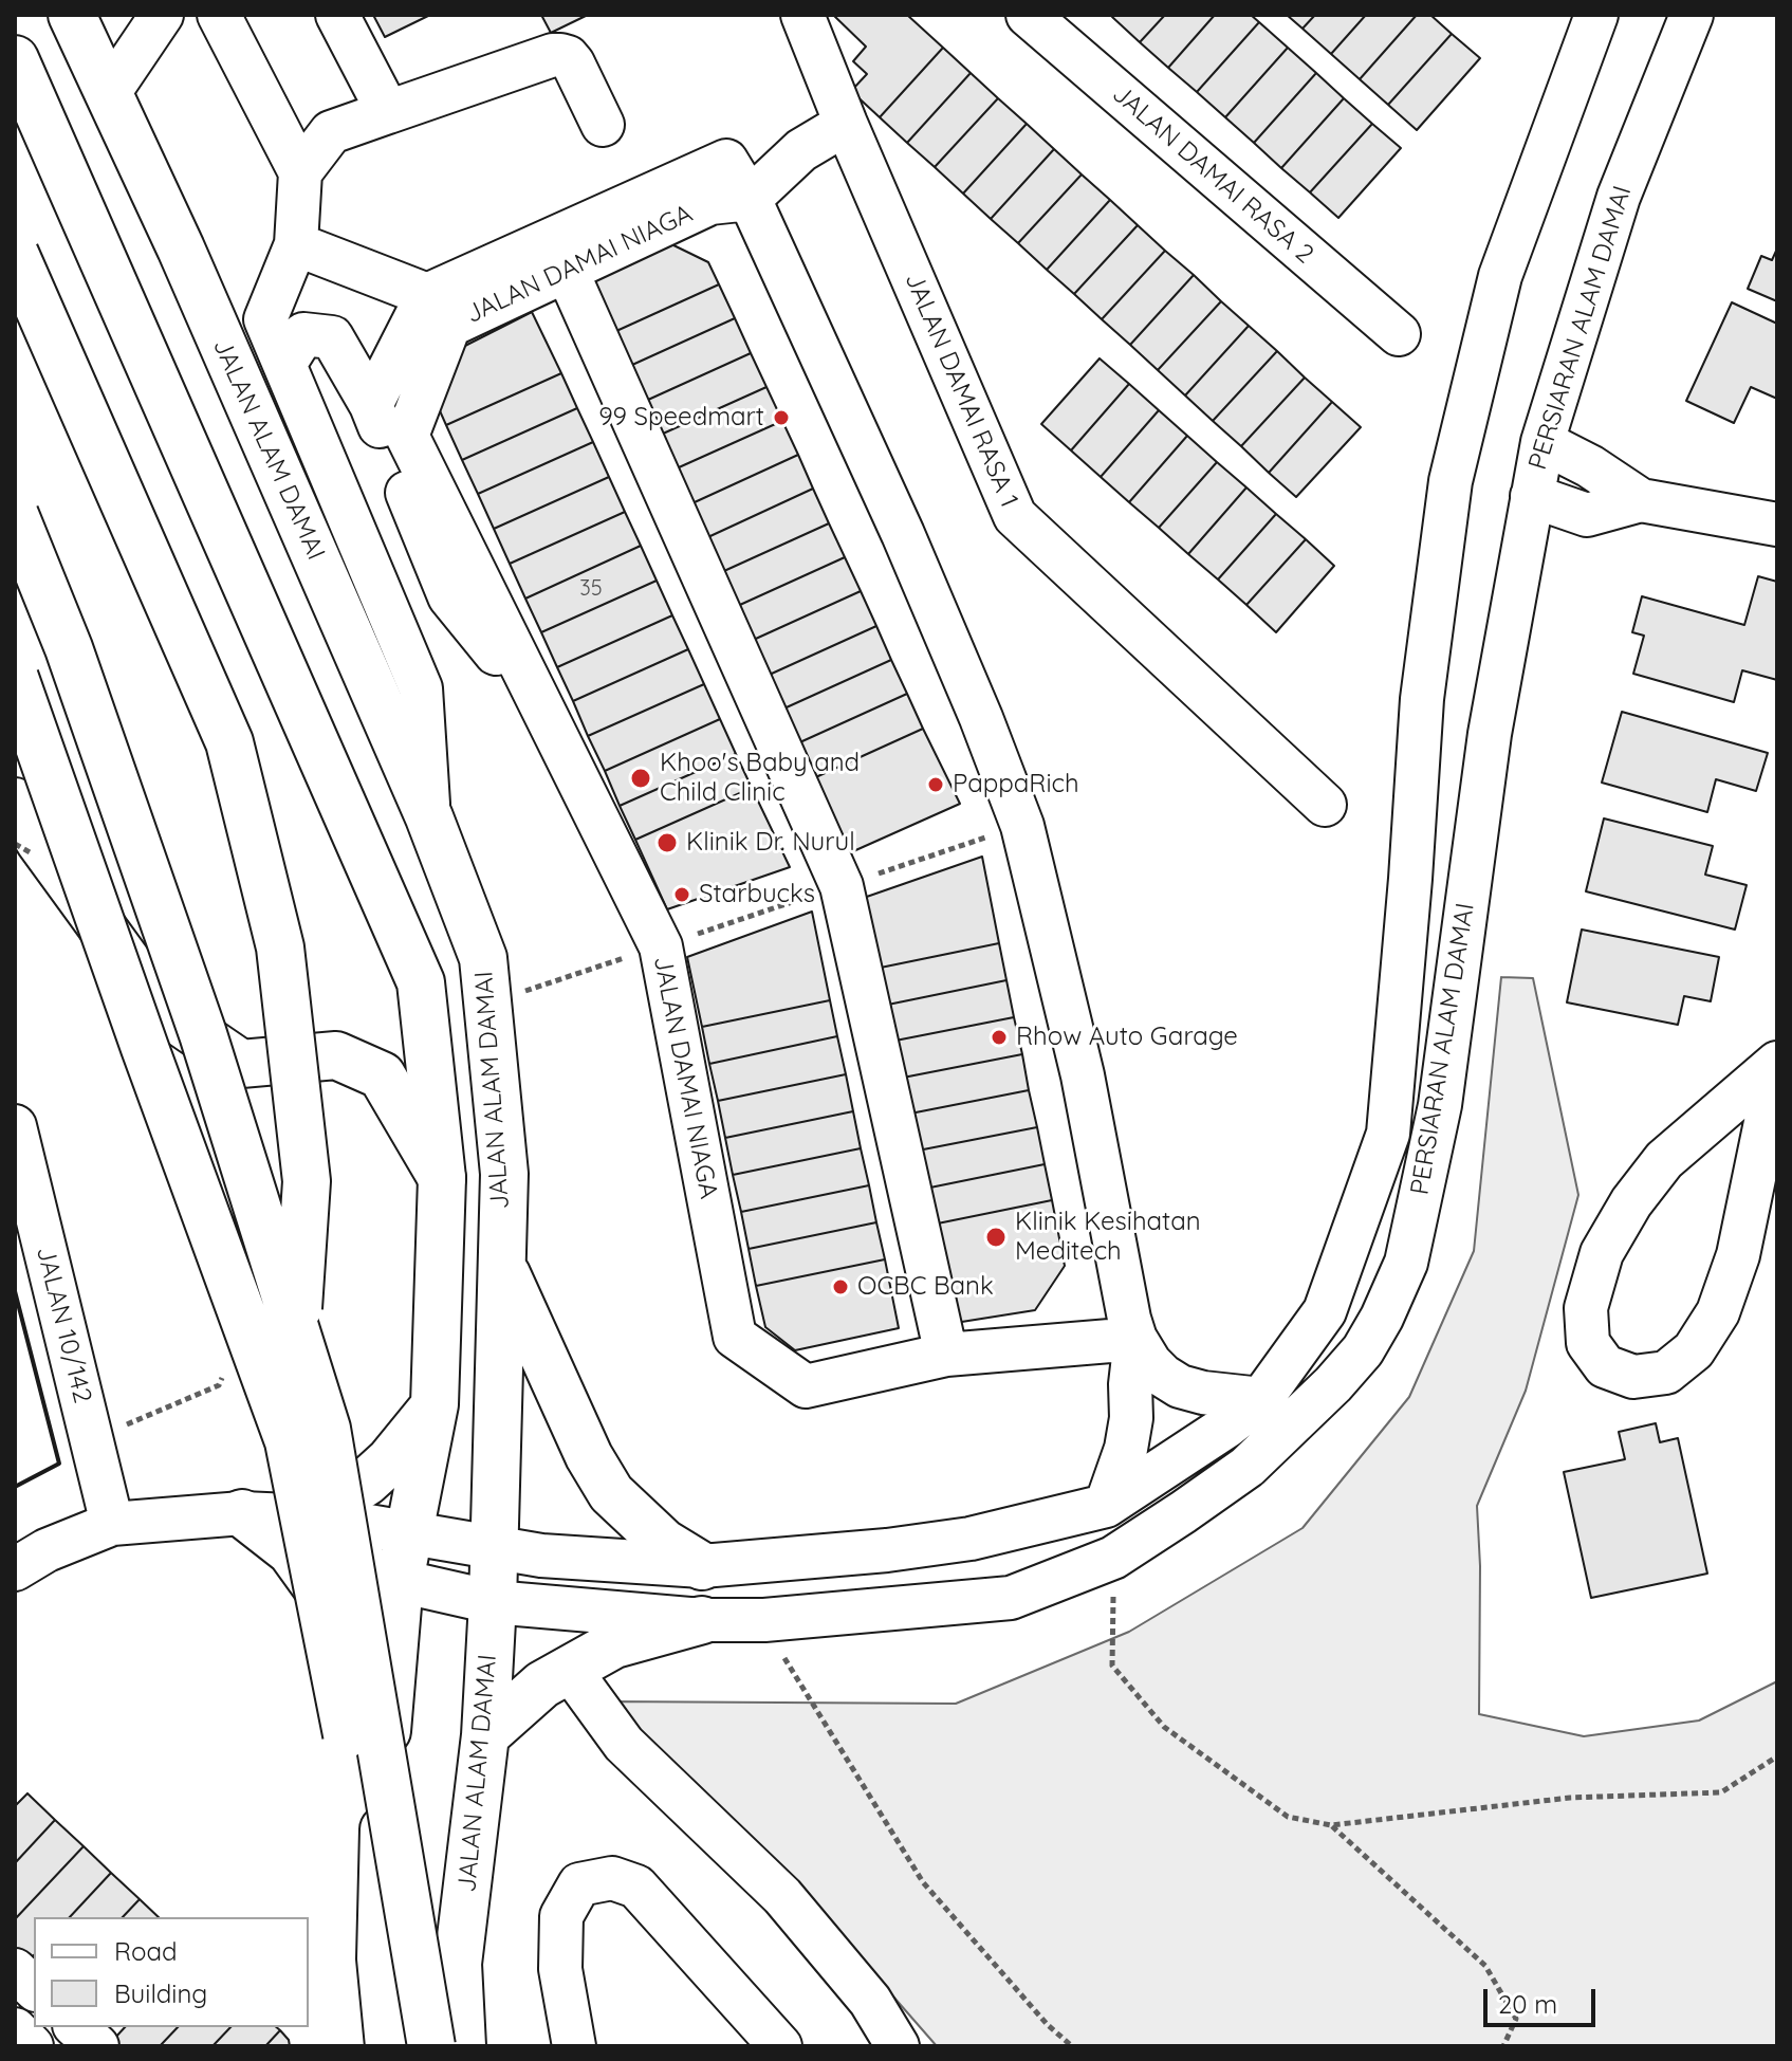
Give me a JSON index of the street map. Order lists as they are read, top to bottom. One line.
{"streets":{"main road":["JALAN ALAM DAMAI"],"street":["JALAN DAMAI RASA 2","JALAN DAMAI NIAGA","PERSIARAN ALAM DAMAI","JALAN DAMAI RASA 1","JALAN 10/142"]},"crossings":[["PERSIARAN ALAM DAMAI","JALAN ALAM DAMAI"],["PERSIARAN ALAM DAMAI","JALAN 10/142"]],"places":["99 Speedmart","Khoo's Baby and Child Clinic","PappaRich","Klinik Dr. Nurul","Starbucks","Rhow Auto Garage","Klinik Kesihatan Meditech","OCBC Bank"],"house_numbers":["35"],"legend":["Road","Building"],"scale_bar":"20 m"}
